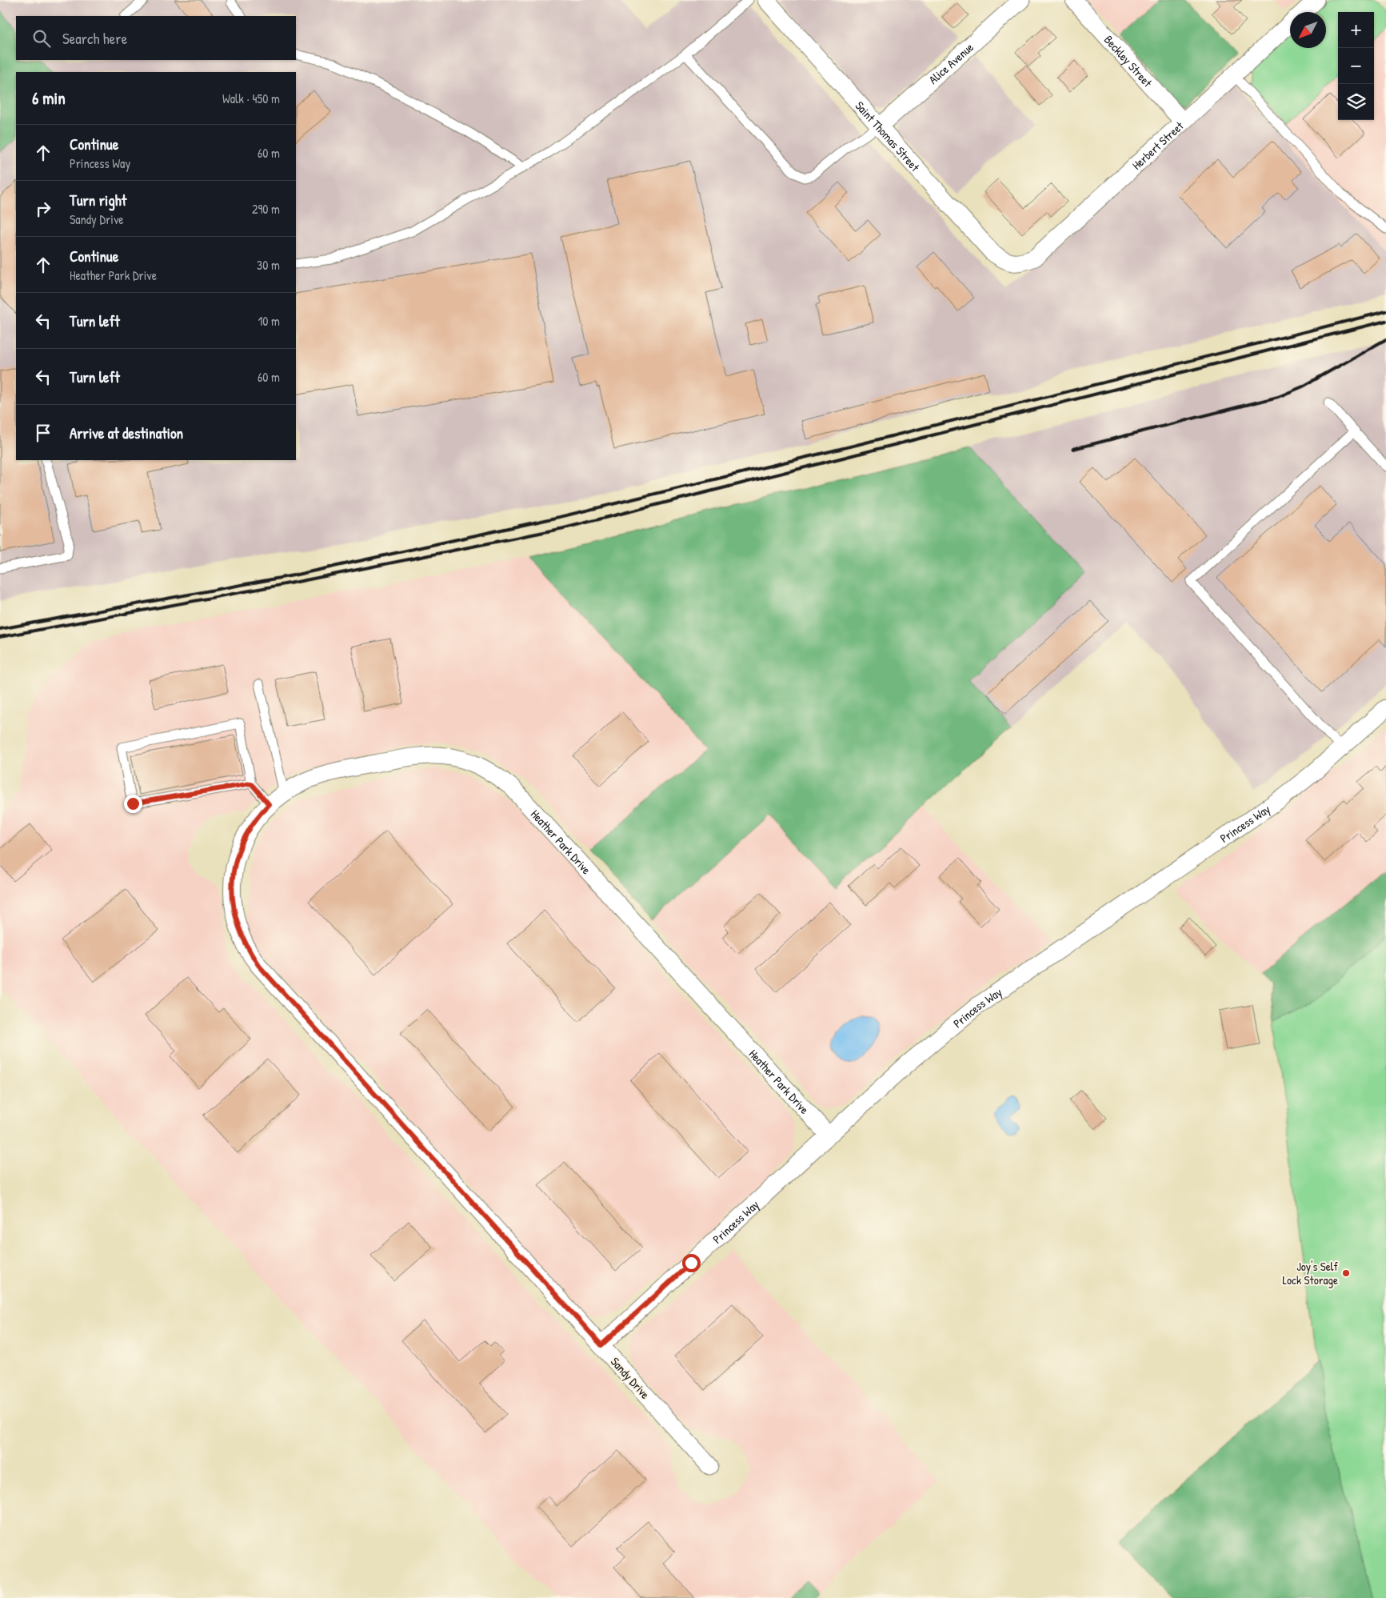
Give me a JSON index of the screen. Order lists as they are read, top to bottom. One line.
{"streets":{"street":["Beckley Street","Alice Avenue","Saint Thomas Street","Herbert Street","Princess Way","Heather Park Drive","Sandy Drive"]},"crossings":[["Beckley Street","Herbert Street"],["Alice Avenue","Saint Thomas Street"],["Saint Thomas Street","Herbert Street"],["Princess Way","Heather Park Drive"],["Princess Way","Sandy Drive"],["Heather Park Drive","Sandy Drive"]],"places":["Joy's Self Lock Storage"],"north":"bottom left","page":{"map_buttons":["+","−"],"search":"Search here","heading":["6 min","Walk · 450 m"],"list":[["Continue","Princess Way","60 m"],["Turn right","Sandy Drive","290 m"],["Continue","Heather Park Drive","30 m"],["Turn left","10 m"],["Turn left","60 m"],"Arrive at destination"]}}
